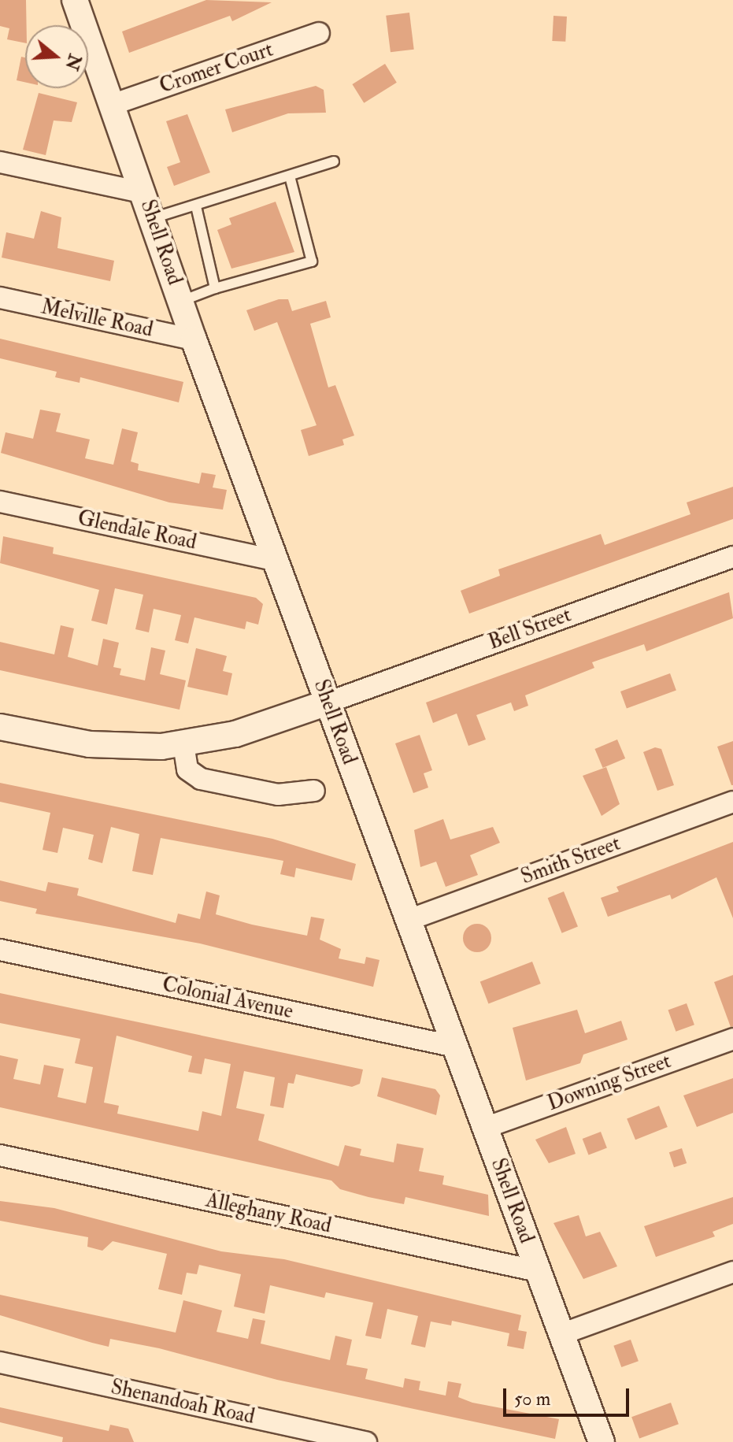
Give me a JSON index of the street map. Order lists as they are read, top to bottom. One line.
{"streets":{"street":["Cromer Court","Shell Road","Melville Road","Glendale Road","Bell Street","Smith Street","Colonial Avenue","Downing Street","Alleghany Road","Shenandoah Road"]},"crossings":[["Cromer Court","Shell Road"],["Shell Road","Melville Road"],["Shell Road","Glendale Road"],["Shell Road","Bell Street"],["Shell Road","Smith Street"],["Shell Road","Colonial Avenue"],["Shell Road","Downing Street"],["Shell Road","Alleghany Road"]],"scale_bar":"50 m","north":"right"}
